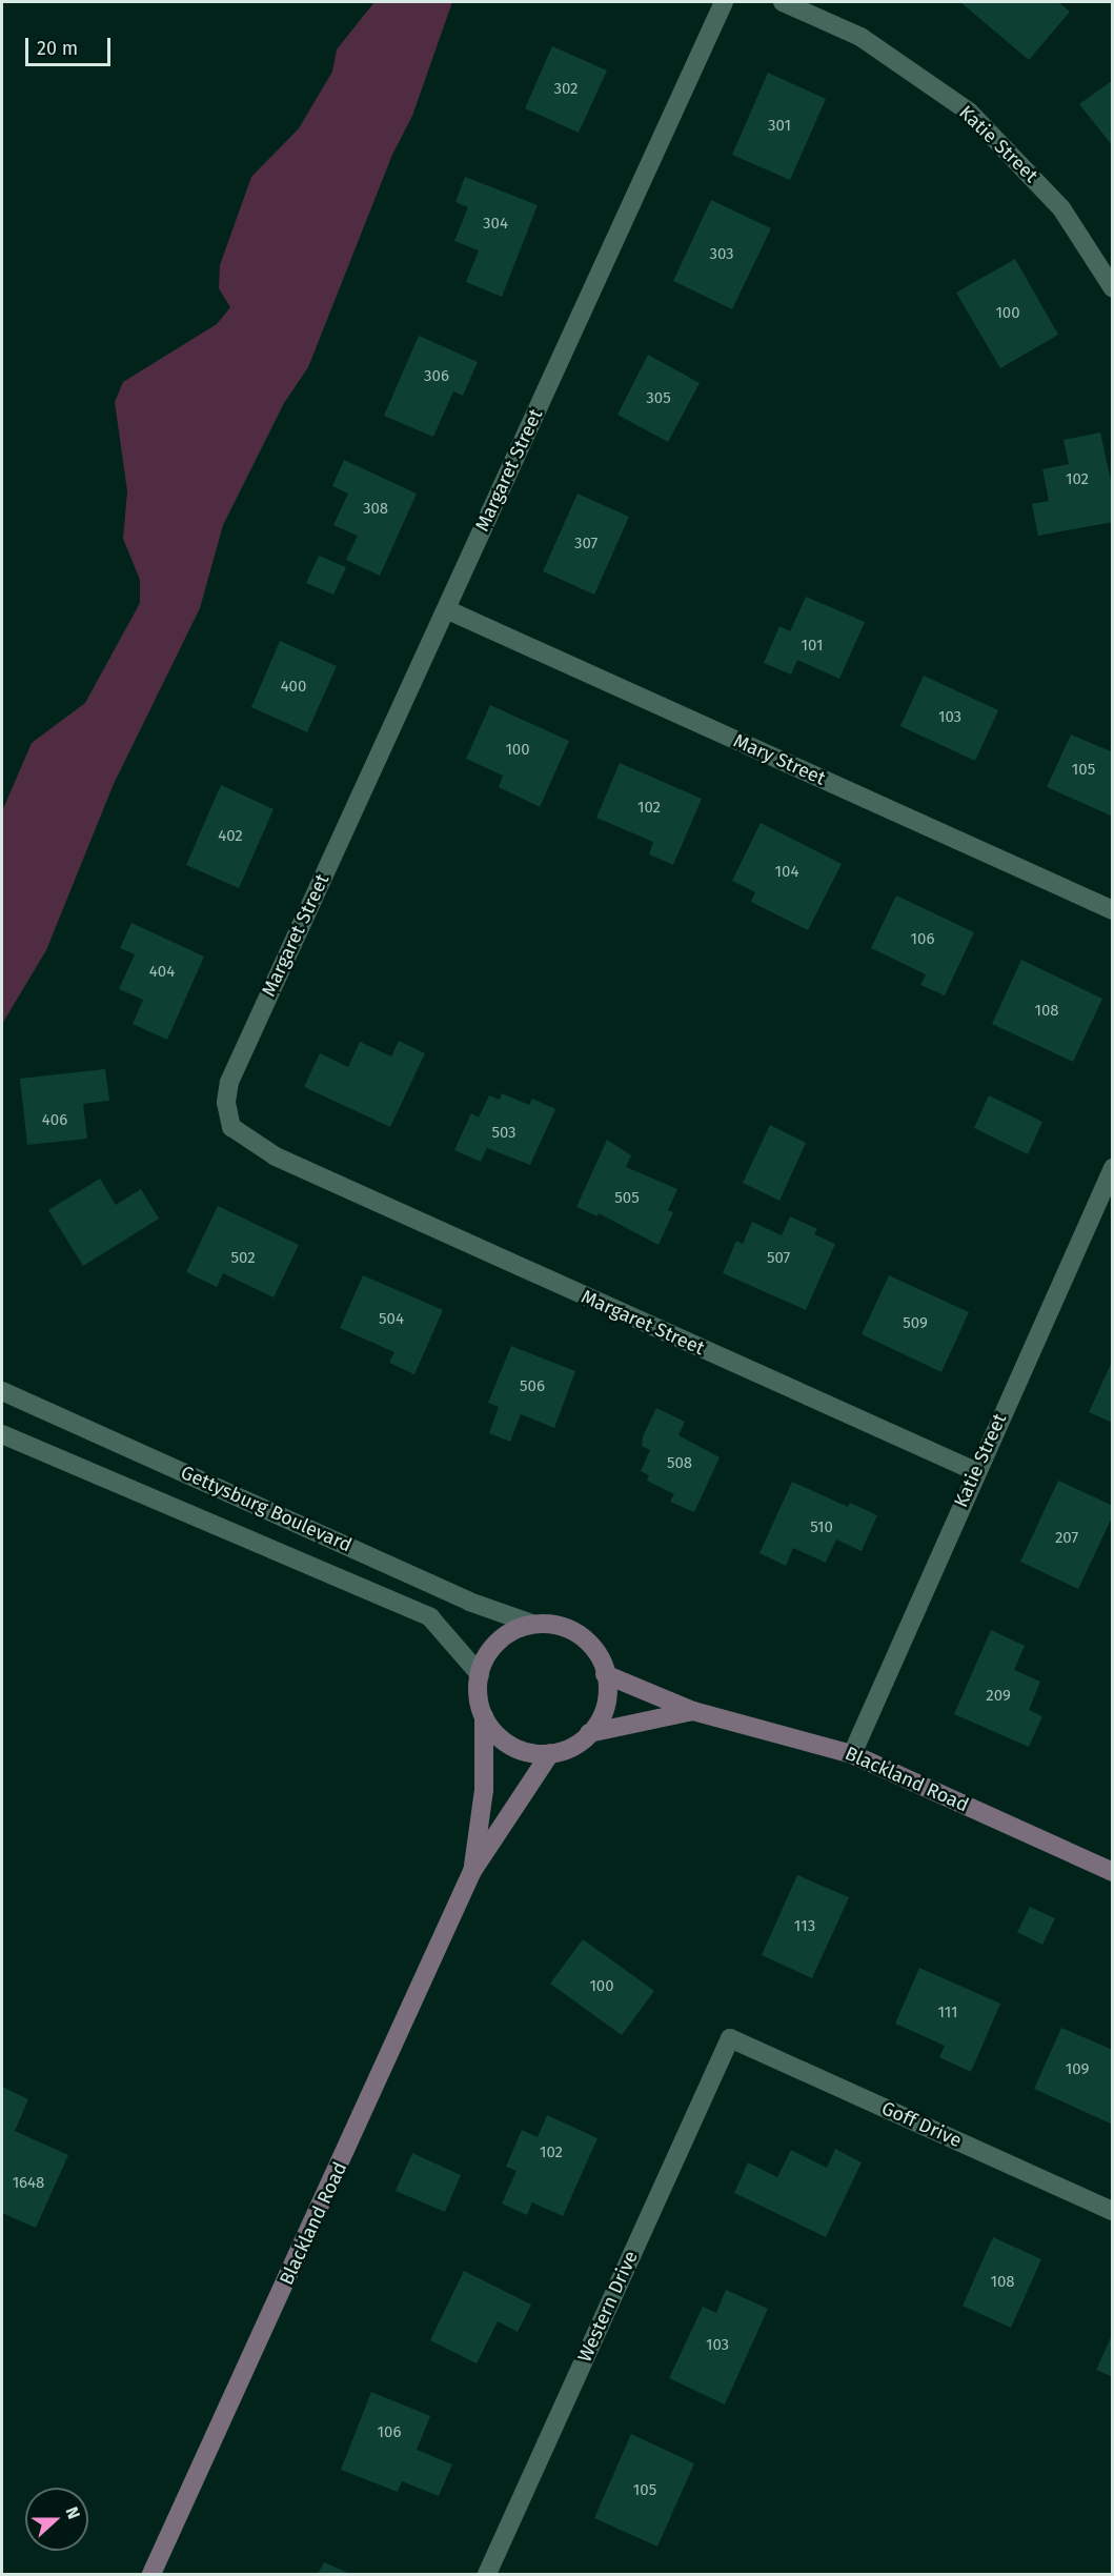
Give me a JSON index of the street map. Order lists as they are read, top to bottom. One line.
{"streets":{"street":["Katie Street","Margaret Street","Mary Street","Gettysburg Boulevard","Blackland Road","Goff Drive","Western Drive"]},"crossings":[["Katie Street","Margaret Street"],["Katie Street","Blackland Road"],["Margaret Street","Mary Street"],["Gettysburg Boulevard","Blackland Road"],["Goff Drive","Western Drive"]],"house_numbers":["302","301","304","303","100","306","305","102","308","307","101","400","103","100","105","102","402","104","106","404","108","406","503","505","502","507","504","509","506","508","510","207","209","113","100","111","109","102","1648","108","103","106","105"],"scale_bar":"20 m","north":"right"}
